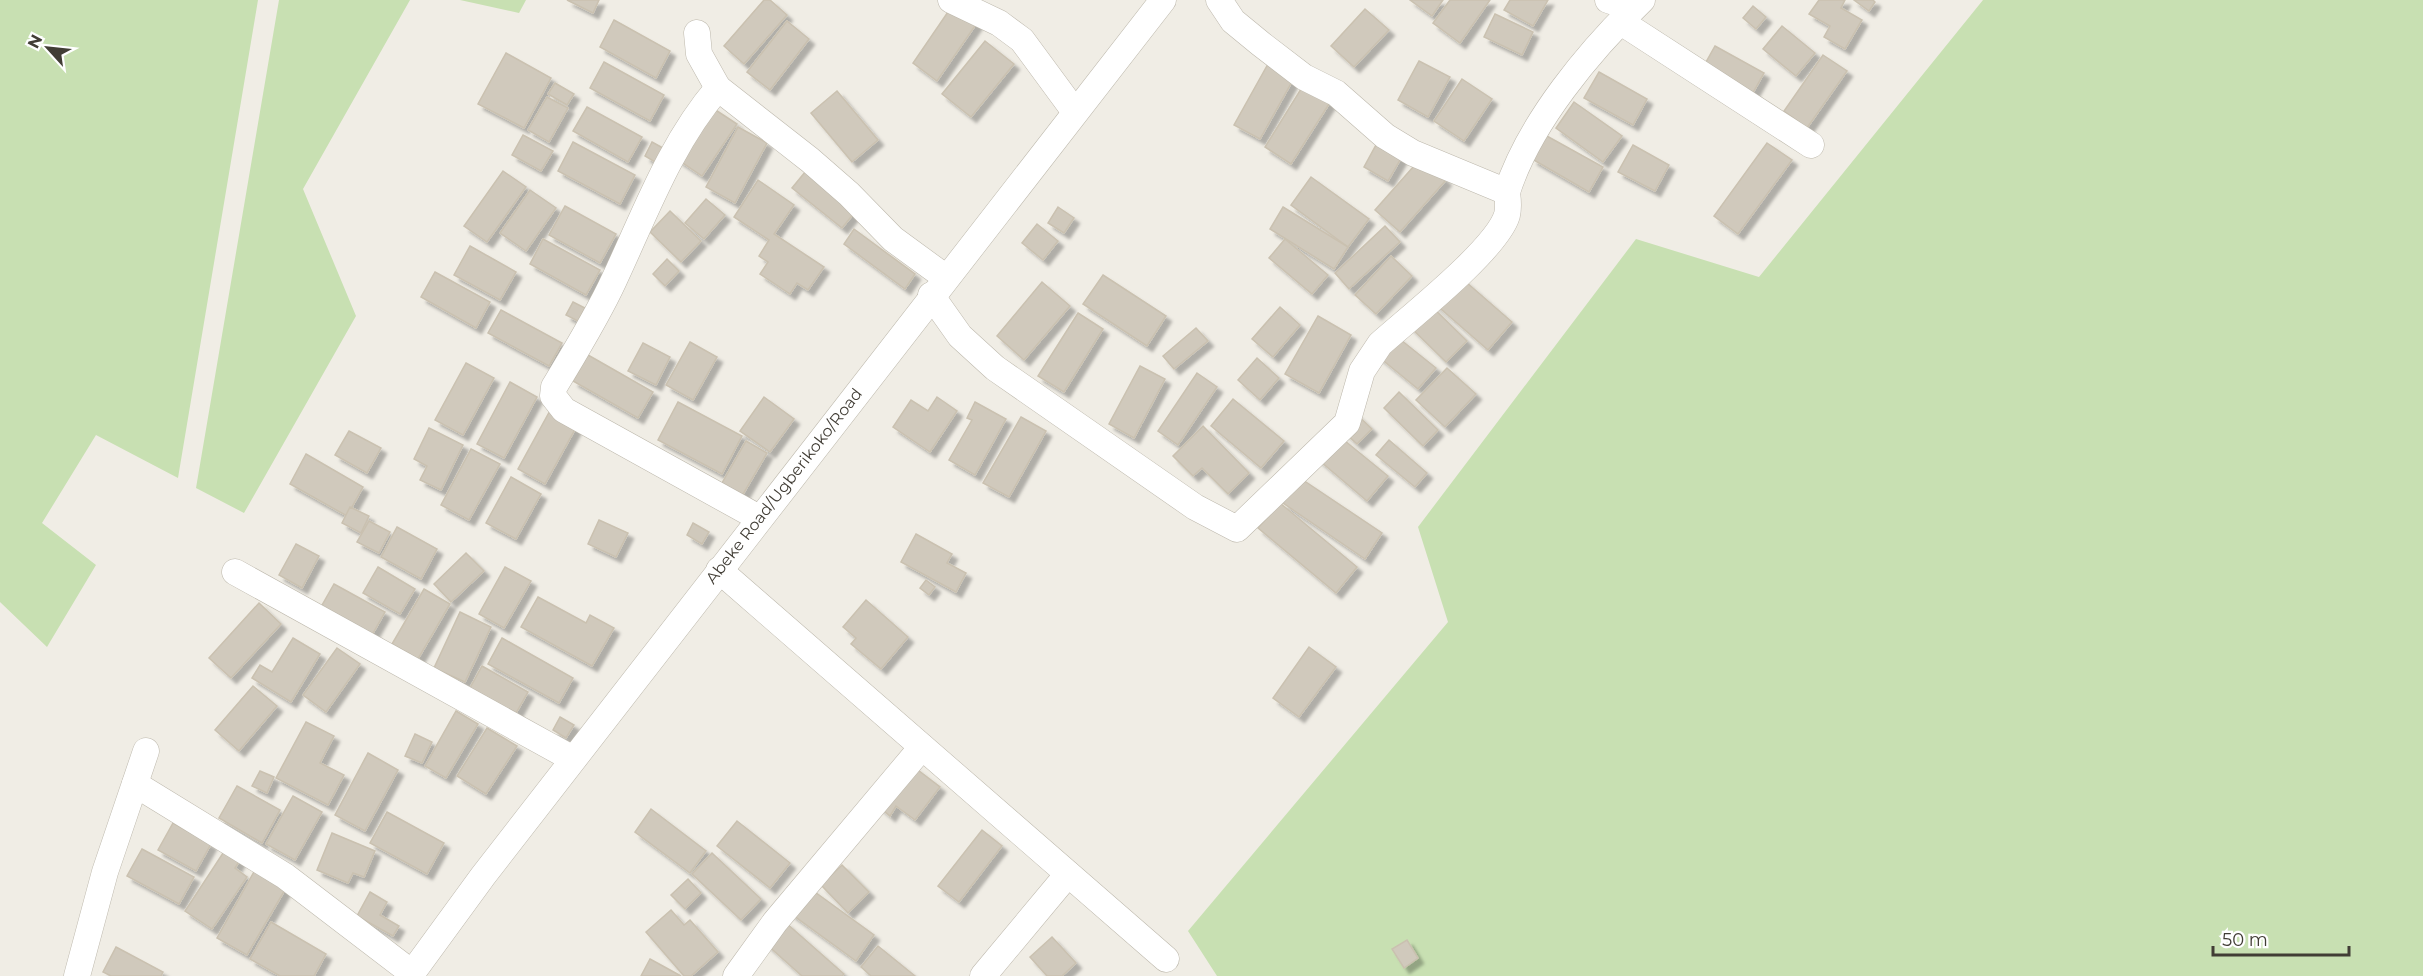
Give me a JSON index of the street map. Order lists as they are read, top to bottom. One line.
{"streets":{"street":["Abeke Road/Ugberikoko/Road"]},"scale_bar":"50 m","north":"top left"}
